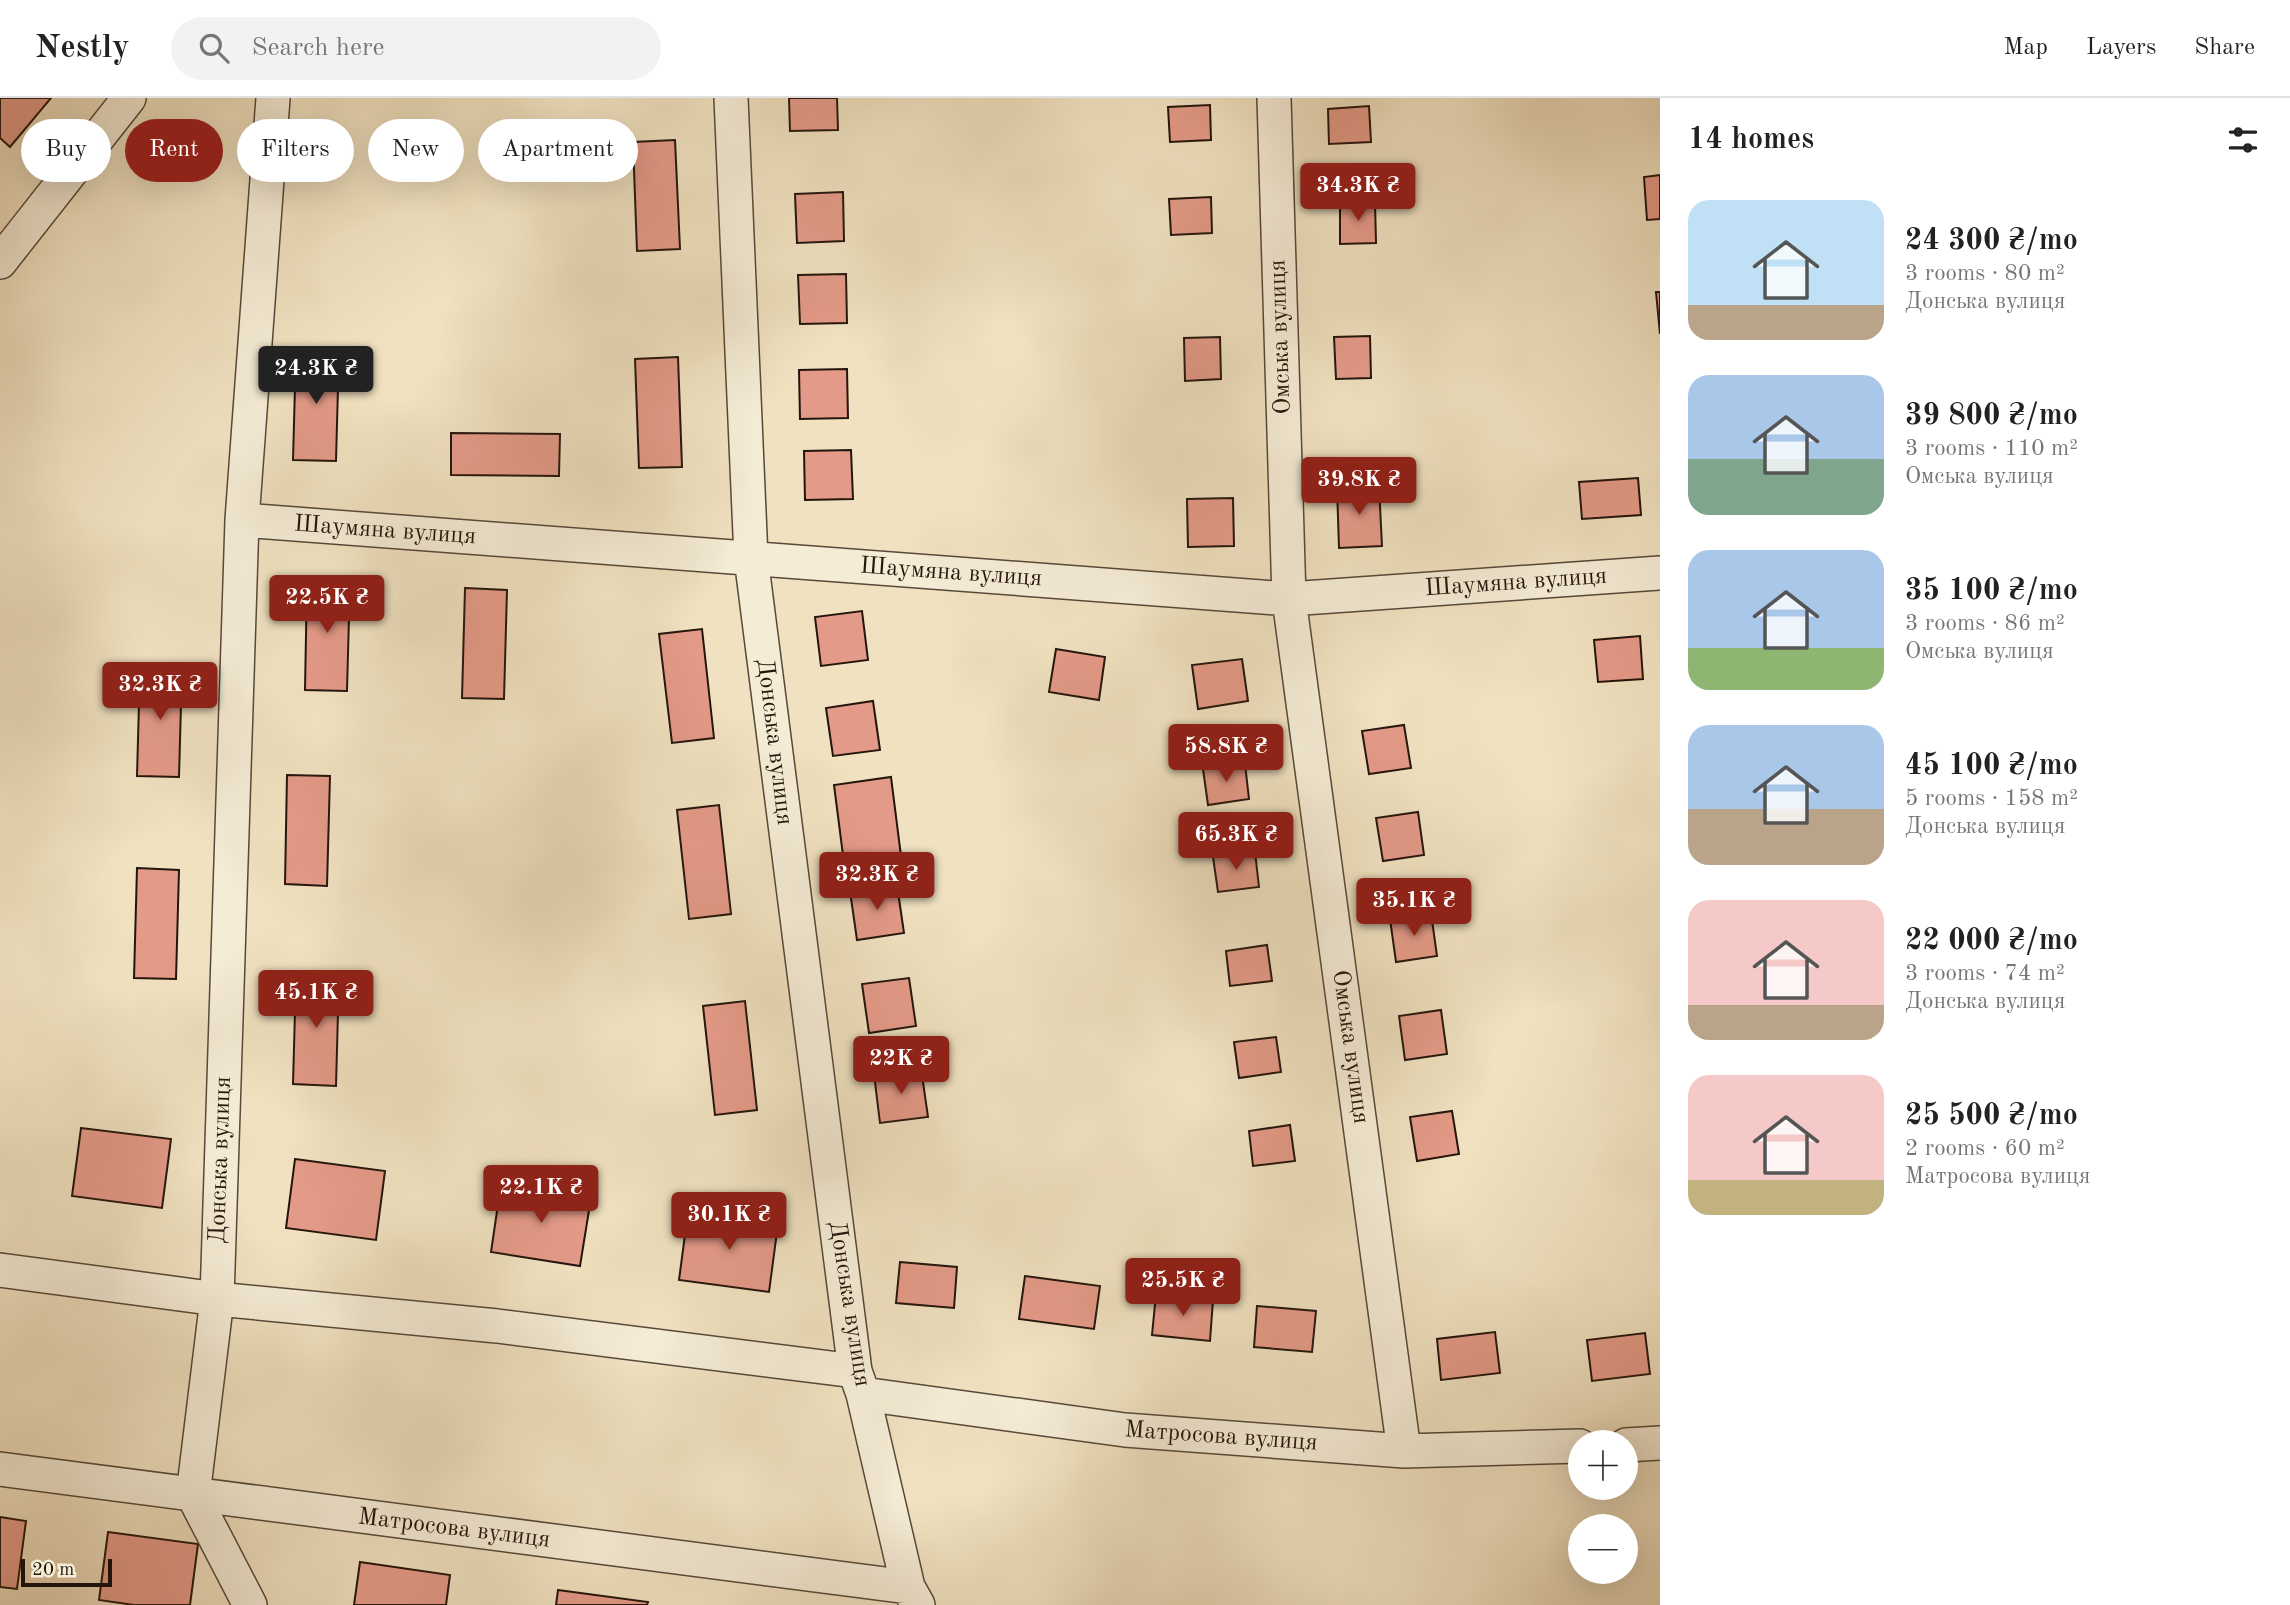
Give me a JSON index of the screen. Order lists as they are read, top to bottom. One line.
{"streets":{"street":["Омська вулиця","Шаумяна вулиця","Донська вулиця","Матросова вулиця"]},"crossings":[["Омська вулиця","Шаумяна вулиця"],["Омська вулиця","Матросова вулиця"],["Шаумяна вулиця","Донська вулиця"],["Донська вулиця","Матросова вулиця"]],"scale_bar":"20 m","page":{"header":"Nestly","search":"Search here","nav":["Map","Layers","Share"],"heading":"14 homes","chip":["Buy","Rent","Filters","New","Apartment"],"price":["34.3K ₴","24.3K ₴","39.8K ₴","22.5K ₴","32.3K ₴","58.8K ₴","65.3K ₴","32.3K ₴","35.1K ₴","45.1K ₴","22K ₴","22.1K ₴","30.1K ₴","25.5K ₴"],"list":[{"name":"24 300 ₴/mo","note":"3 rooms · 80 m² · Донська вулиця"},{"name":"39 800 ₴/mo","note":"3 rooms · 110 m² · Омська вулиця"},{"name":"35 100 ₴/mo","note":"3 rooms · 86 m² · Омська вулиця"},{"name":"45 100 ₴/mo","note":"5 rooms · 158 m² · Донська вулиця"},{"name":"22 000 ₴/mo","note":"3 rooms · 74 m² · Донська вулиця"},{"name":"25 500 ₴/mo","note":"2 rooms · 60 m² · Матросова вулиця"}],"map_buttons":["+","−"],"scale":"20 m"}}
